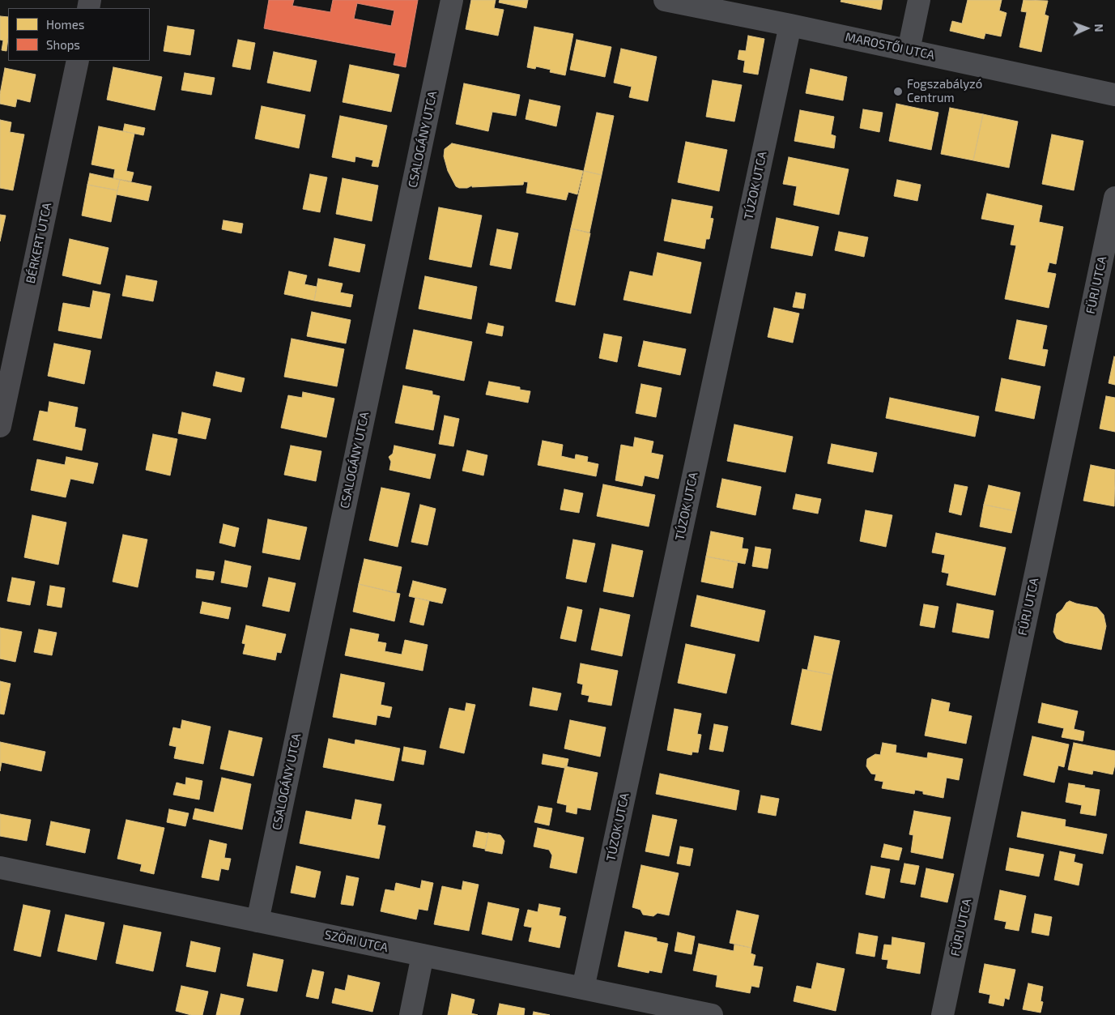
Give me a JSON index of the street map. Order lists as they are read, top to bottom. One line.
{"streets":{"street":["MAROSTŐI UTCA","CSALOGÁNY UTCA","TÚZOK UTCA","BÉRKERT UTCA","FÜRJ UTCA","SZÖRI UTCA"]},"crossings":[["MAROSTŐI UTCA","TÚZOK UTCA"],["CSALOGÁNY UTCA","SZÖRI UTCA"],["TÚZOK UTCA","SZÖRI UTCA"]],"places":["Fogszabályzó Centrum"],"legend":["Homes","Shops"],"north":"right"}
